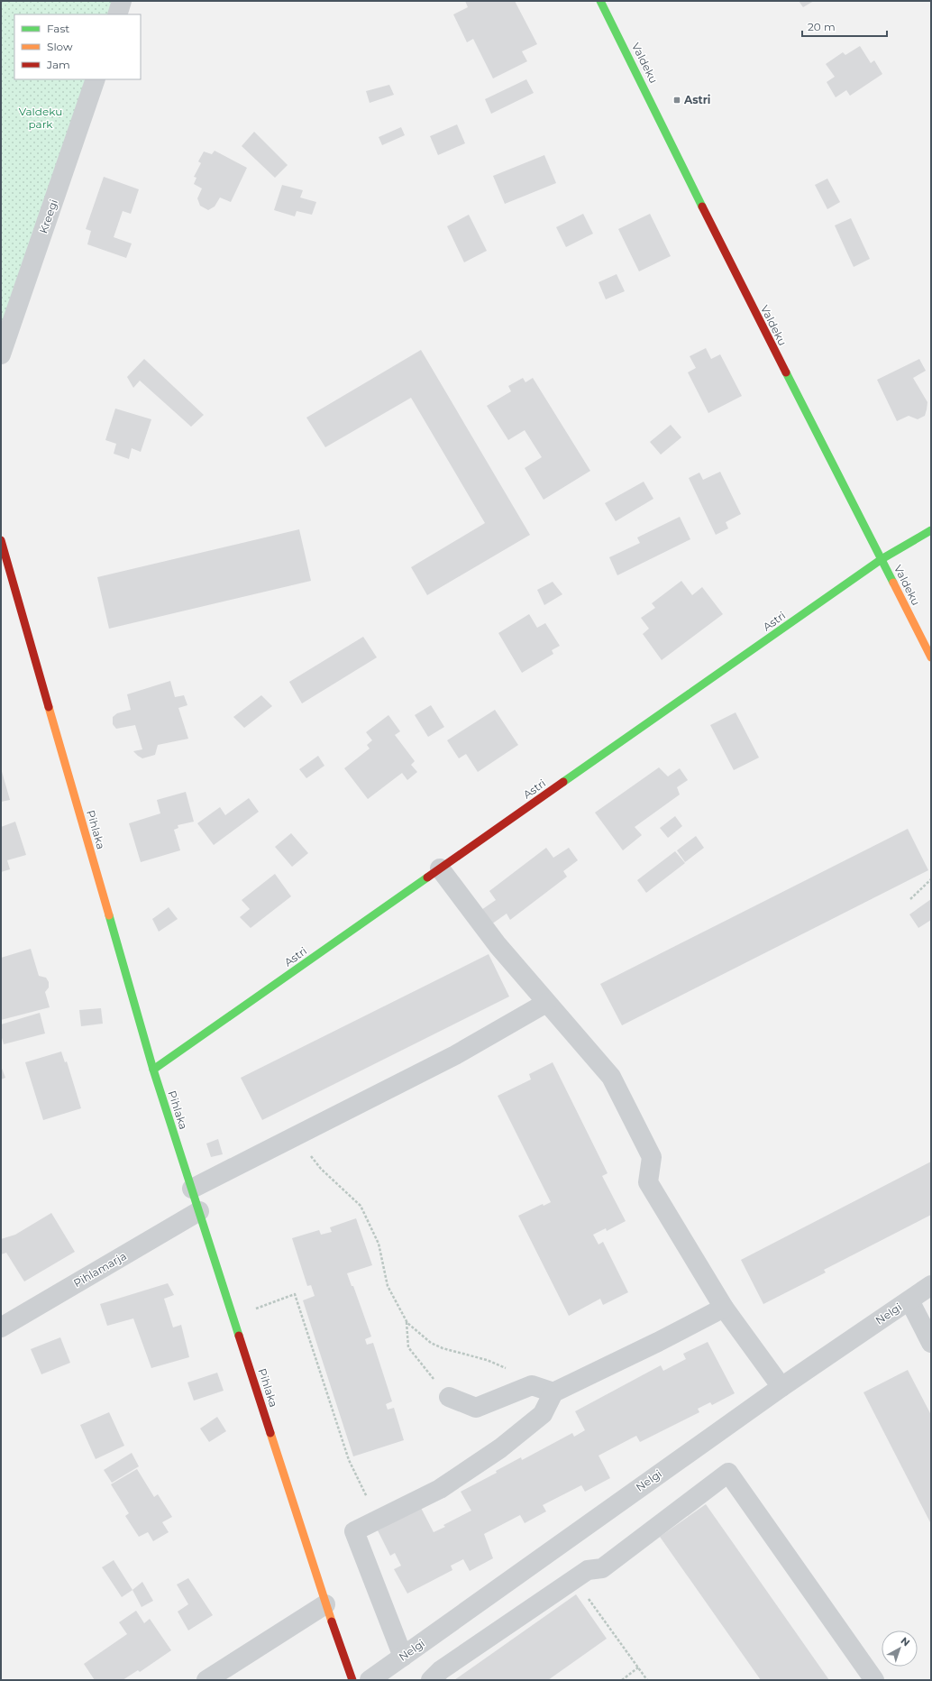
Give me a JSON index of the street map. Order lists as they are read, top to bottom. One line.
{"streets":{"street":["Valdeku","Kreegi","Astri","Pihlaka","Pihlamarja","Nelgi"]},"crossings":[["Valdeku","Astri"],["Astri","Pihlaka"],["Pihlaka","Pihlamarja"]],"parks":["Valdeku park"],"places":{"transit":["Astri"]},"legend":["Fast","Slow","Jam"],"scale_bar":"20 m","north":"top right"}
